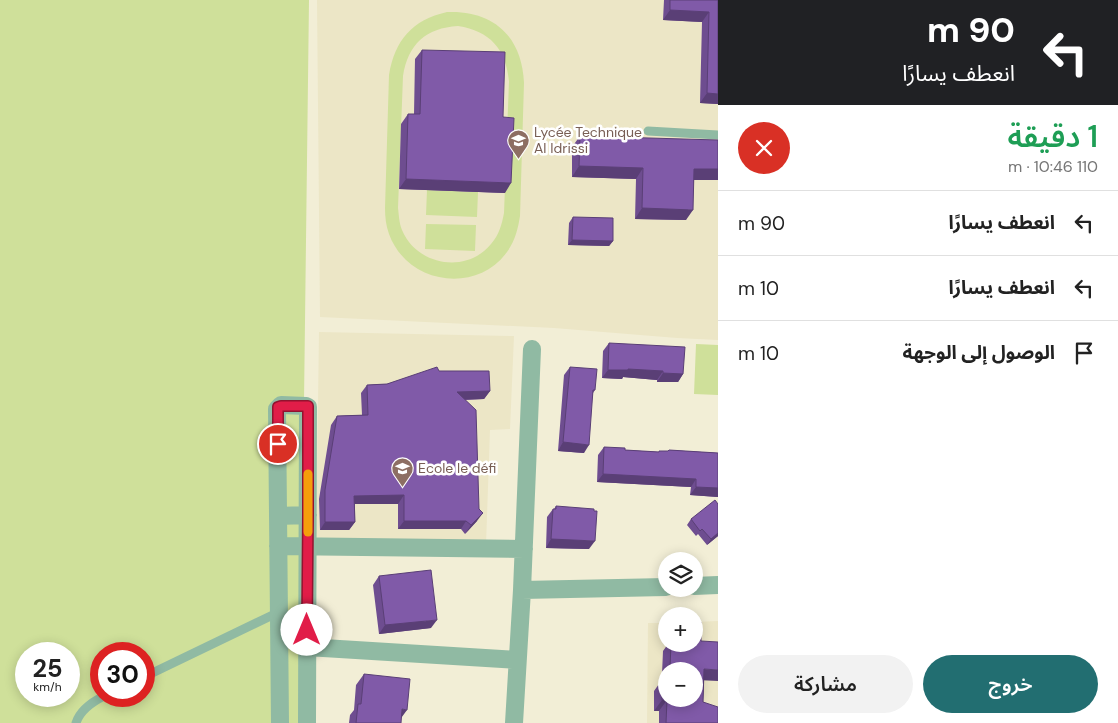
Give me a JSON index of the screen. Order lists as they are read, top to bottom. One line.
{"places":{"school or university":["Lycée Technique Al Idrissi","Ecole le défi"]},"page":{"turn":["90 m","انعطف يسارًا"],"heading":["1 دقيقة","110 m · 10:46"],"list":[{"name":"انعطف يسارًا","value":"90 m"},{"name":"انعطف يسارًا","value":"10 m"},{"name":"الوصول إلى الوجهة","value":"10 m"}],"map_buttons":["+","−"],"speed":"25 km/h","limit":"30","buttons":["خروج","مشاركة"]}}
